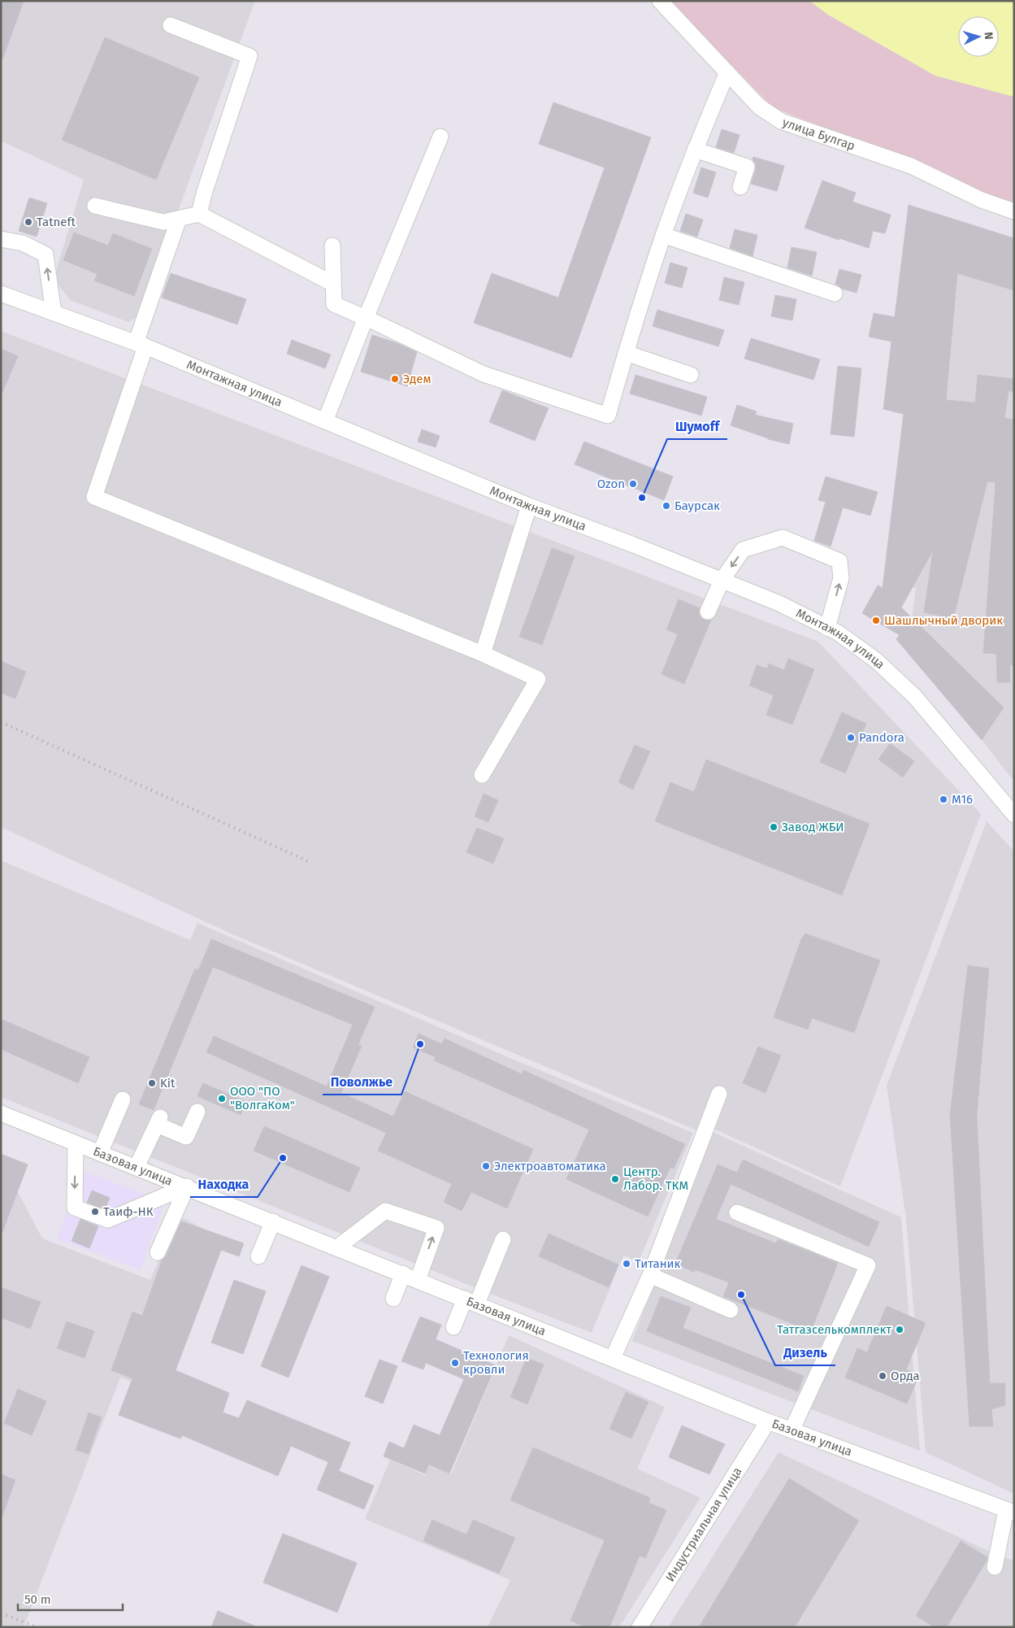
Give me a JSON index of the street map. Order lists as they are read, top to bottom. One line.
{"streets":{"street":["улица Булгар","Монтажная улица","Базовая улица","Индустриальная улица"]},"crossings":[["Базовая улица","Индустриальная улица"]],"places":["Tatneft","Эдем","Ozon","Шумоff","Баурсак","Шашлычный дворик","Pandora","М16","Завод ЖБИ","Поволжье","Kit","ООО \"ПО \"ВолгаКом\"","Находка","Электроавтоматика","Центр. Лабор. ТКМ","Таиф-НК","Титаник","Дизель","Татгазселькомплект","Технология кровли","Орда"],"scale_bar":"50 m","north":"right"}
